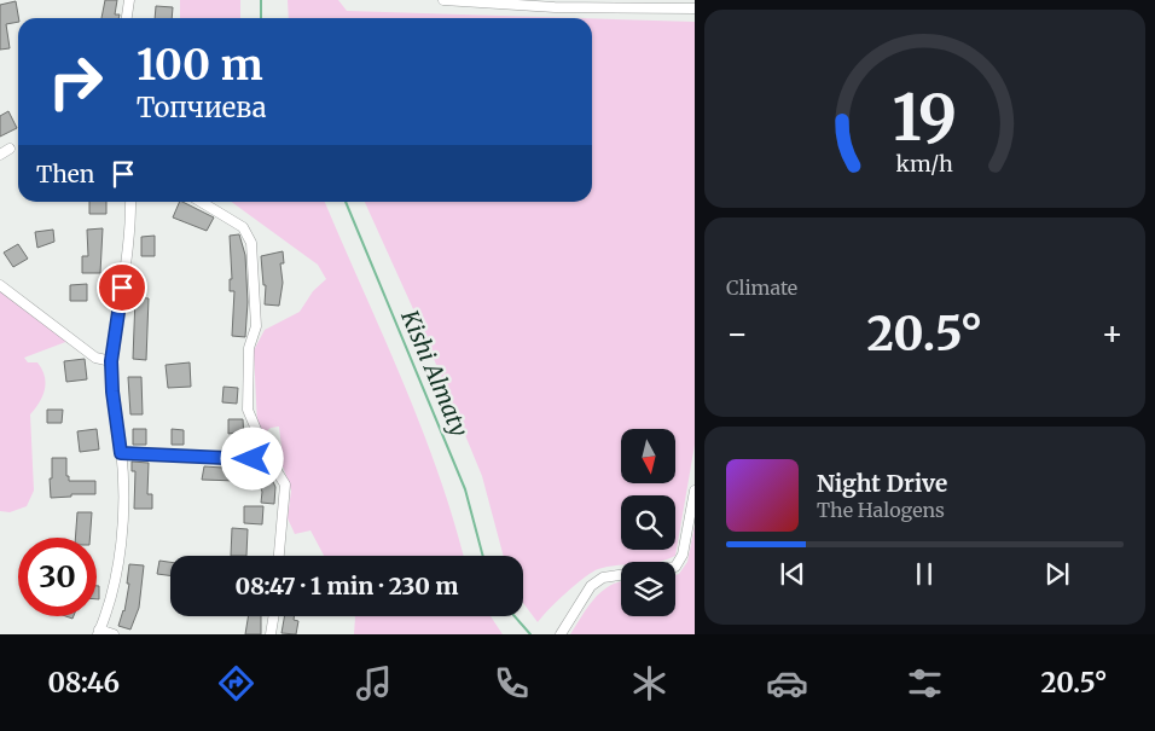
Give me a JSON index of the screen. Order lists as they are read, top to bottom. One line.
{"water":["Kіshі Almaty"],"north":"bottom","page":{"turn":["100 m","Топчиева"],"then":"Then","tile":"Climate","heat":["−","20.5°","+"],"song":["Night Drive","The Halogens"],"limit":"30","trip":"08:47 · 1 min · 230 m","tabs":["08:46","20.5°"],"gauge":["19","km/h"]}}
